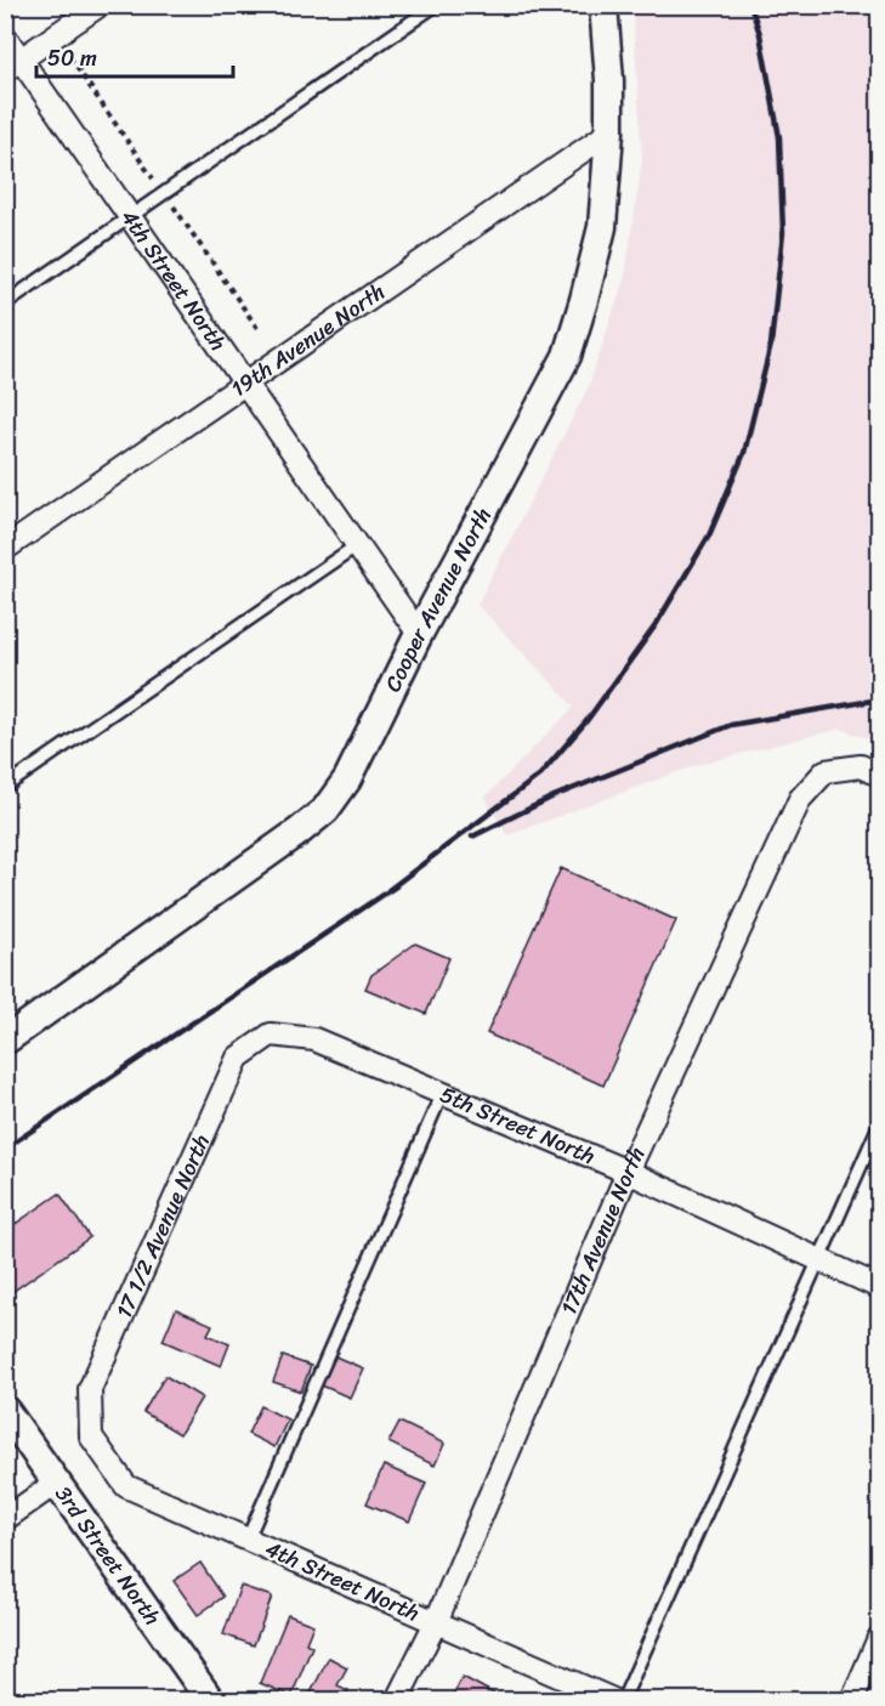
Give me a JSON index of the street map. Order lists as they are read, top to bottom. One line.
{"streets":{"street":["4th Street North","19th Avenue North","Cooper Avenue North","5th Street North","17 1/2 Avenue North","17th Avenue North","3rd Street North"]},"crossings":[["4th Street North","19th Avenue North"],["4th Street North","Cooper Avenue North"],["4th Street North","17 1/2 Avenue North"],["4th Street North","17th Avenue North"],["19th Avenue North","Cooper Avenue North"],["5th Street North","17 1/2 Avenue North"],["5th Street North","17th Avenue North"]],"scale_bar":"50 m"}
